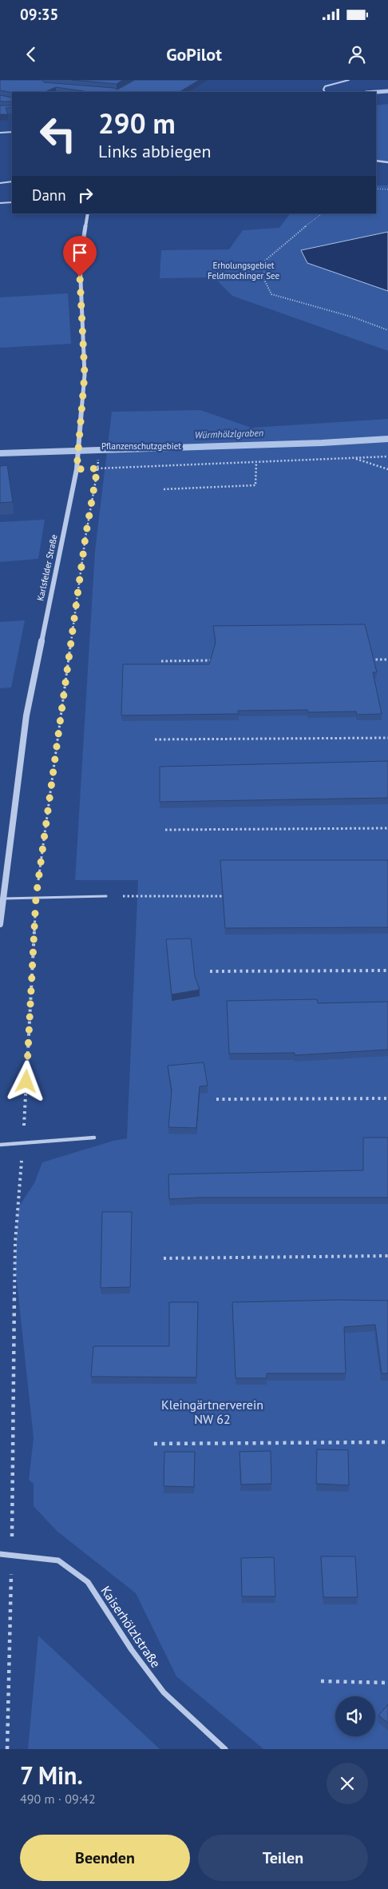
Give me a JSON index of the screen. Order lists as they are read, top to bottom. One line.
{"streets":{"street":["Karlsfelder Straße","Kaiserhölzlstraße"]},"water":["Würmhölzlgraben"],"parks":["Erholungsgebiet Feldmochinger See","Pflanzenschutzgebiet","Kleingärtnerverein NW 62"],"page":{"status":"09:35","header":"GoPilot","turn":["290 m","Links abbiegen"],"then":"Dann","heading":["7 Min.","490 m · 09:42"],"buttons":["Beenden","Teilen"]}}
